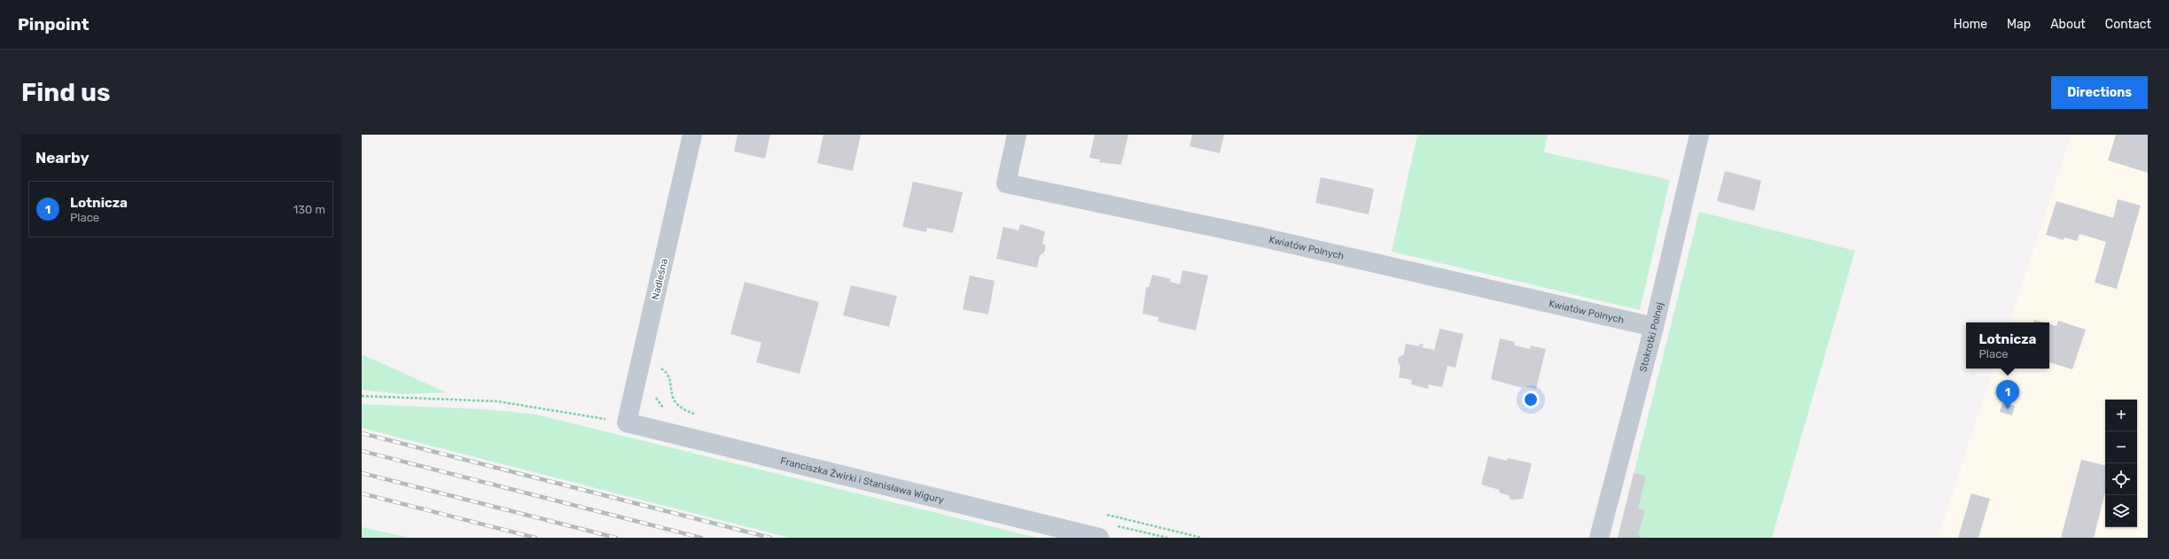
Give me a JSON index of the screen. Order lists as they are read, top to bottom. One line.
{"streets":{"street":["Kwiatów Polnych","Nadleśna","Stokrotki Polnej","Franciszka Żwirki i Stanisława Wigury"]},"crossings":[["Kwiatów Polnych","Stokrotki Polnej"],["Nadleśna","Franciszka Żwirki i Stanisława Wigury"]],"page":{"header":"Pinpoint","nav":["Home","Map","About","Contact"],"buttons":"Directions","title":"Find us","heading":"Nearby","list":[{"mark":"1","name":"Lotnicza","note":"Place","value":"130 m"}],"popup":["Lotnicza","Place"],"pins":"1","map_buttons":["+","−"]}}
